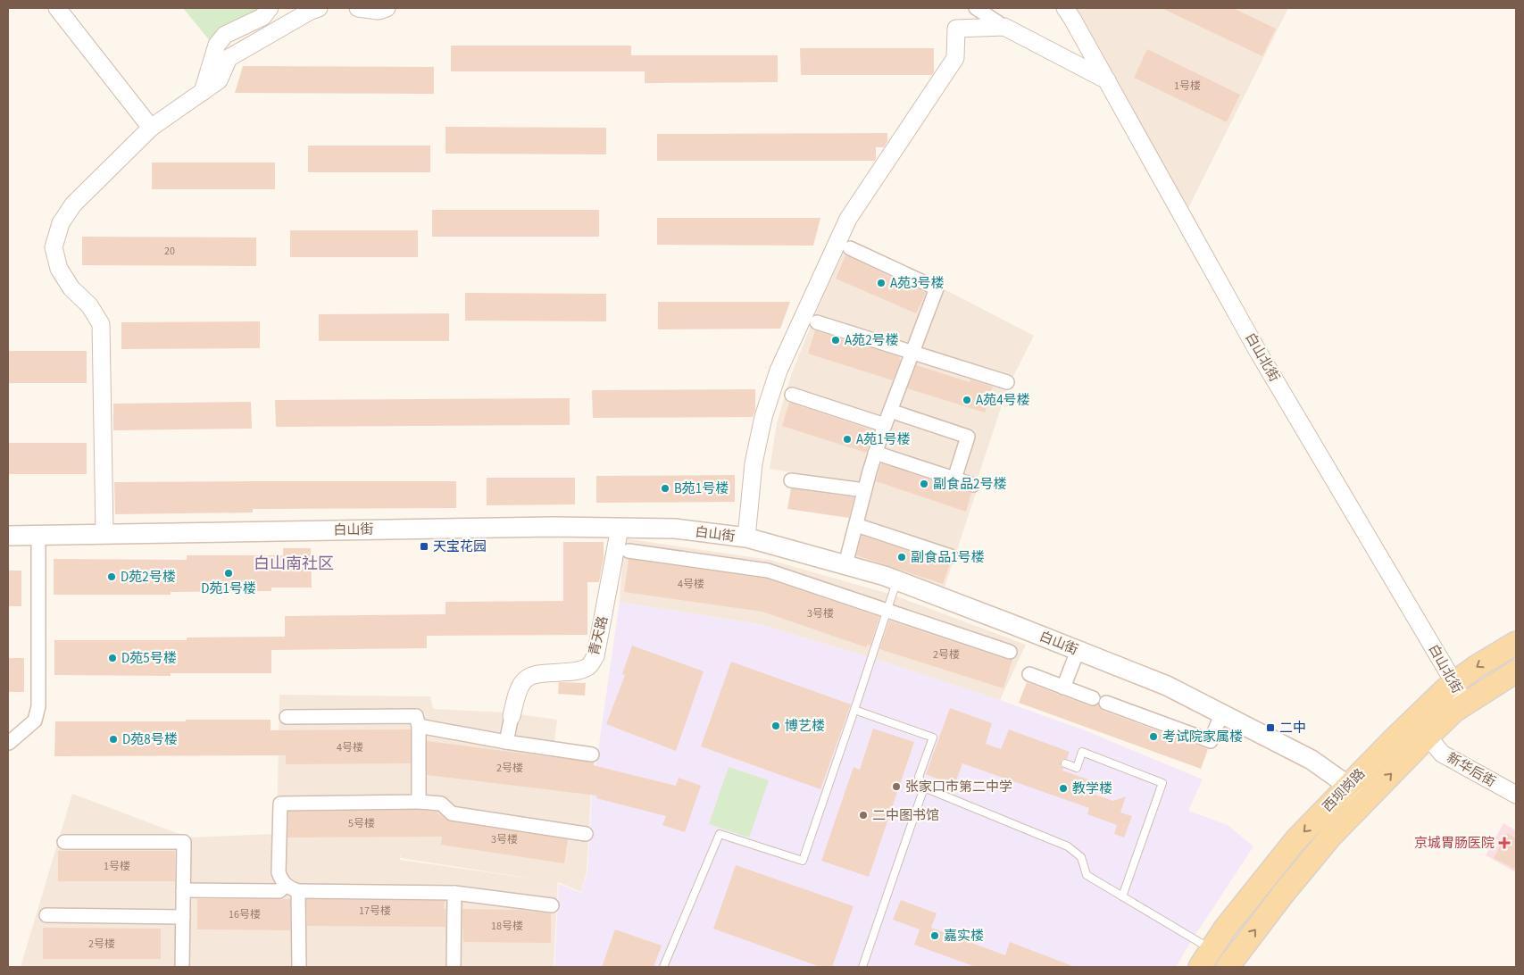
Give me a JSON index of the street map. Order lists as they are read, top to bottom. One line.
{"streets":{"main road":["白山街","西坝岗路"],"street":["白山北街","青天路","新华后街"]},"crossings":[["白山北街","西坝岗路"],["白山街","青天路"],["白山街","西坝岗路"],["新华后街","西坝岗路"]],"districts":["白山南社区"],"places":{"other":["A苑3号楼","A苑2号楼","A苑4号楼","A苑1号楼","副食品2号楼","B苑1号楼","副食品1号楼","D苑1号楼","D苑2号楼","D苑5号楼","博艺楼","考试院家属楼","D苑8号楼","张家口市第二中学","教学楼","二中图书馆","嘉实楼"],"transit":["天宝花园","二中"],"health":["京城胃肠医院"]},"house_numbers":["1号楼","20","4号楼","3号楼","2号楼","4号楼","2号楼","5号楼","3号楼","1号楼","17号楼","16号楼","18号楼","2号楼"]}
